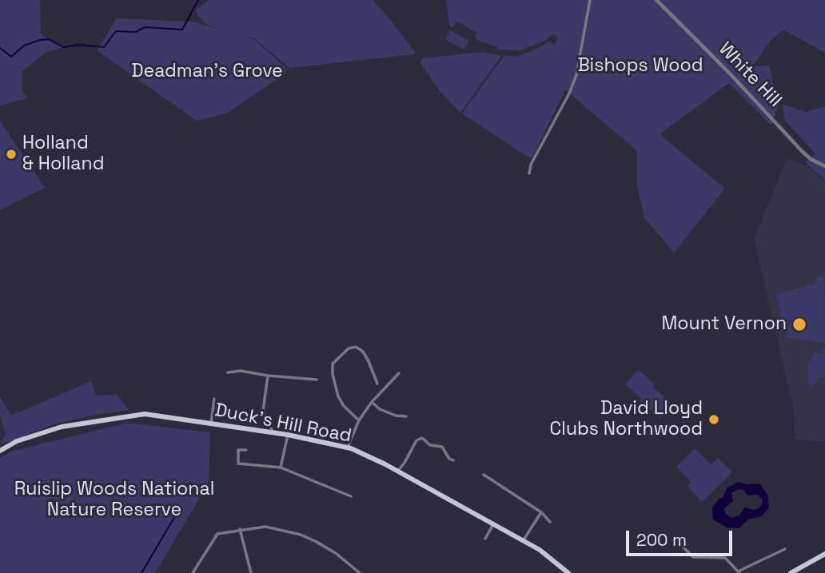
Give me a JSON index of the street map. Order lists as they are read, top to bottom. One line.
{"streets":{"main road":["Duck's Hill Road"],"street":["White Hill"]},"parks":["Bishops Wood","Deadman's Grove","Ruislip Woods National Nature Reserve"],"places":["Holland & Holland","Mount Vernon","David Lloyd Clubs Northwood"],"scale_bar":"200 m"}
